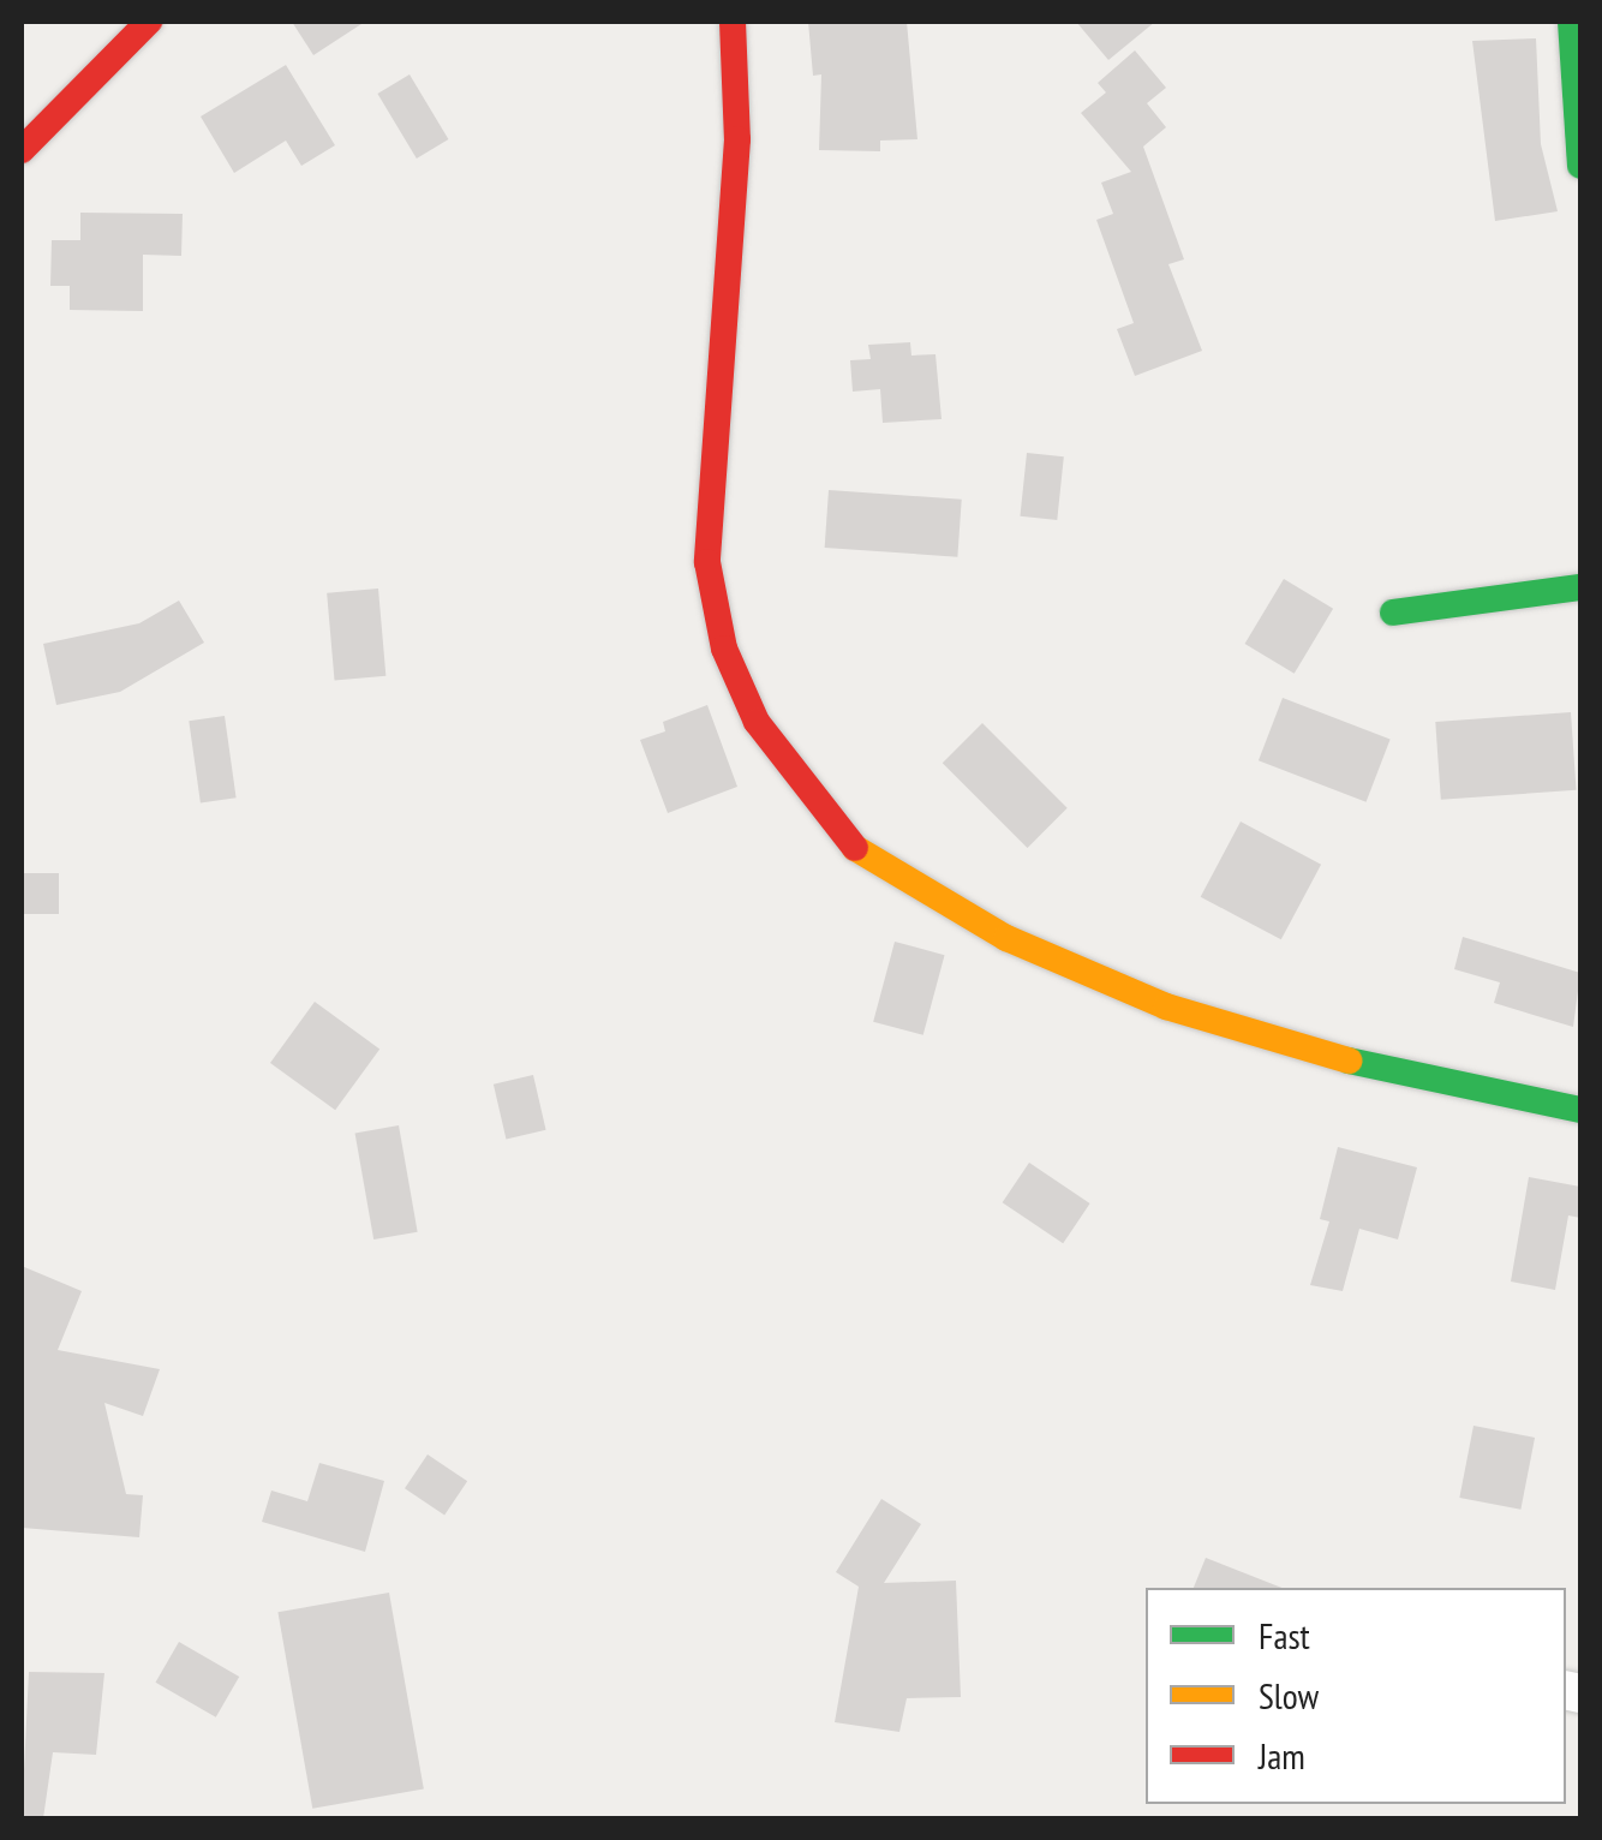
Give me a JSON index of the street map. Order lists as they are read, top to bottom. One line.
{"legend":["Fast","Slow","Jam"]}
